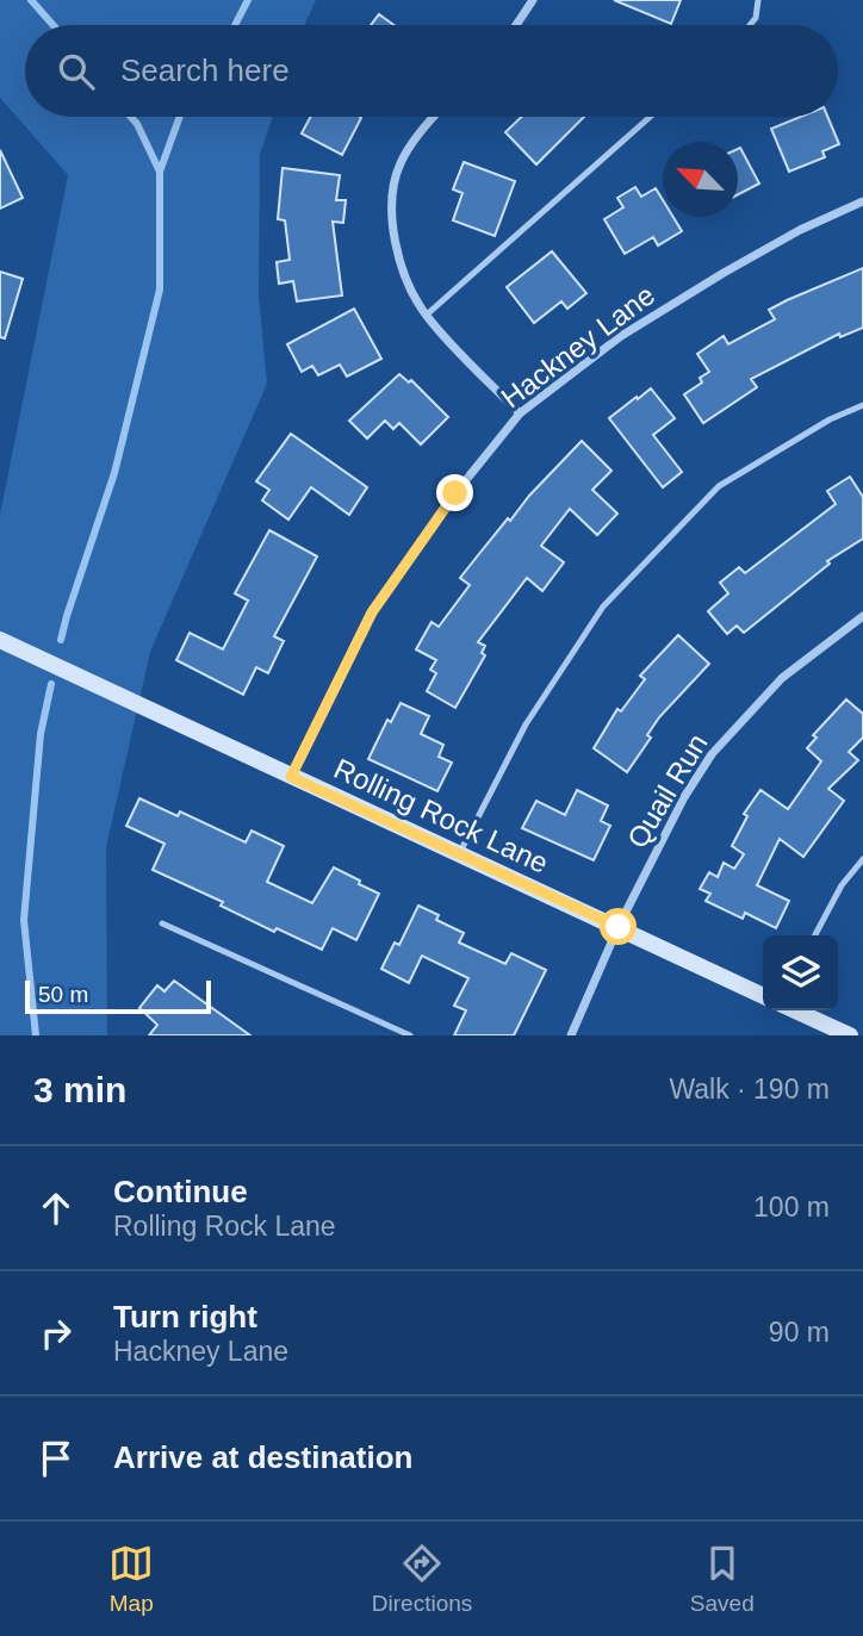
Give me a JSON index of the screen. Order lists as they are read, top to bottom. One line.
{"streets":{"street":["Hackney Lane","Quail Run","Rolling Rock Lane"]},"crossings":[["Hackney Lane","Rolling Rock Lane"],["Quail Run","Rolling Rock Lane"]],"scale_bar":"50 m","north":"top left","page":{"search":"Search here","scale":"50 m","heading":["3 min","Walk · 190 m"],"list":[["Continue","Rolling Rock Lane","100 m"],["Turn right","Hackney Lane","90 m"],"Arrive at destination"],"nav":["Map","Directions","Saved"]}}
